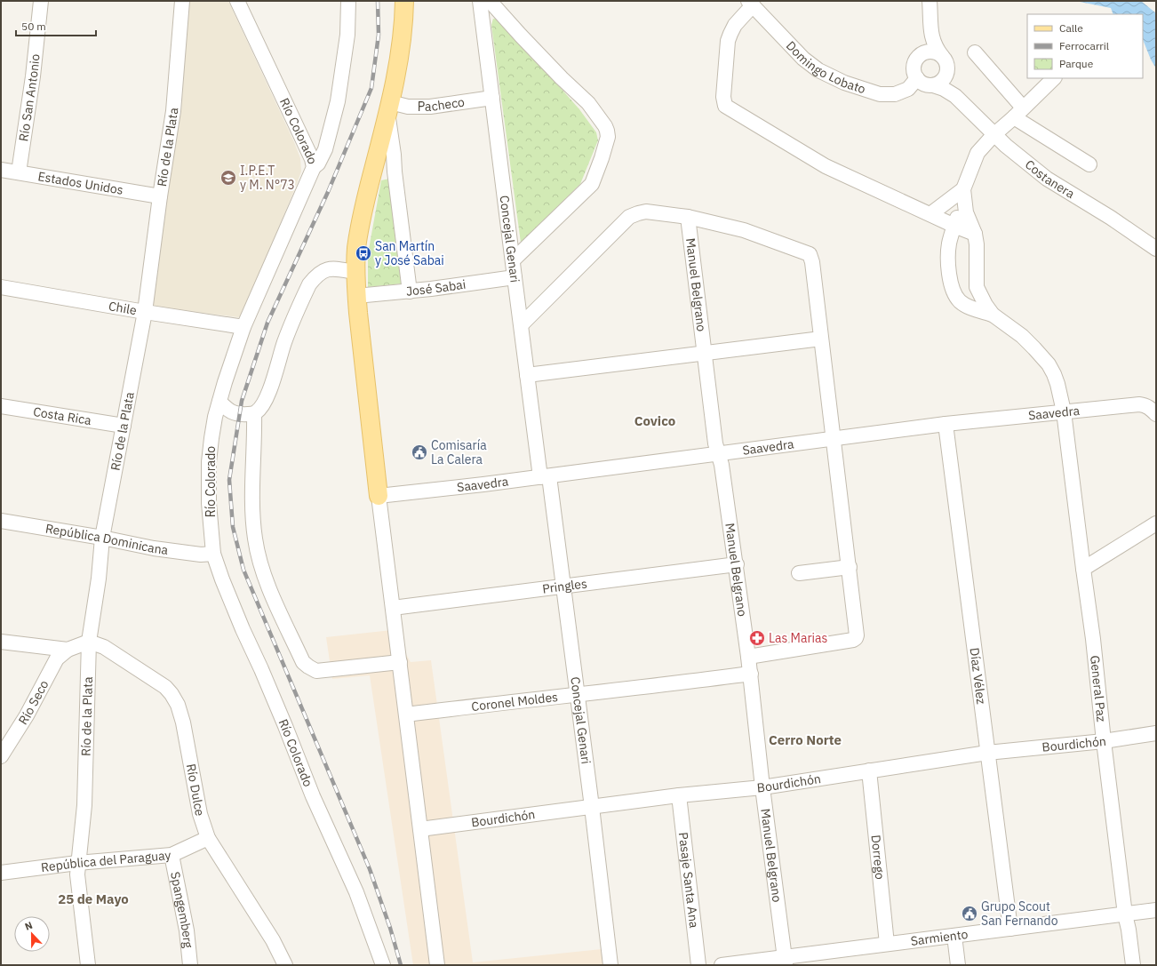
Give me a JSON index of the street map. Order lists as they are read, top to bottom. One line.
{"streets":{"street":["Domingo Lobato","Río San Antonio","Pacheco","Río Colorado","Río de la Plata","Costanera","Estados Unidos","Concejal Genari","Manuel Belgrano","José Sabai","Chile","Saavedra","Costa Rica","República Dominicana","Pringles","Díaz Vélez","General Paz","Coronel Moldes","Río Seco","Bourdichón","Río Dulce","Dorrego","República del Paraguay","Pasaje Santa Ana","Spangemberg","Sarmiento"]},"crossings":[["Domingo Lobato","Costanera"],["Río San Antonio","Estados Unidos"],["Pacheco","Concejal Genari"],["Río Colorado","Chile"],["Río Colorado","República Dominicana"],["Río de la Plata","Estados Unidos"],["Río de la Plata","Chile"],["Río de la Plata","Costa Rica"],["Río de la Plata","República Dominicana"],["Río de la Plata","Río Dulce"],["Río de la Plata","República del Paraguay"],["Concejal Genari","José Sabai"],["Concejal Genari","Saavedra"],["Concejal Genari","Pringles"],["Concejal Genari","Coronel Moldes"],["Concejal Genari","Bourdichón"],["Manuel Belgrano","Saavedra"],["Manuel Belgrano","Pringles"],["Manuel Belgrano","Coronel Moldes"],["Manuel Belgrano","Bourdichón"],["Manuel Belgrano","Sarmiento"],["Saavedra","Díaz Vélez"],["Saavedra","General Paz"],["Díaz Vélez","Bourdichón"],["Díaz Vélez","Sarmiento"],["General Paz","Bourdichón"],["General Paz","Sarmiento"],["Bourdichón","Dorrego"],["Bourdichón","Pasaje Santa Ana"],["Río Dulce","República del Paraguay"],["Dorrego","Sarmiento"],["República del Paraguay","Spangemberg"]],"districts":["Covico","Cerro Norte","25 de Mayo"],"places":{"school or university":["I.P.E.T y M. N°73"],"bus stop":["San Martín y José Sabai"],"public building":["Comisaría La Calera","Grupo Scout San Fernando"],"pharmacy":["Las Marias"]},"legend":["Calle","Ferrocarril","Parque"],"scale_bar":"50 m","north":"top"}
